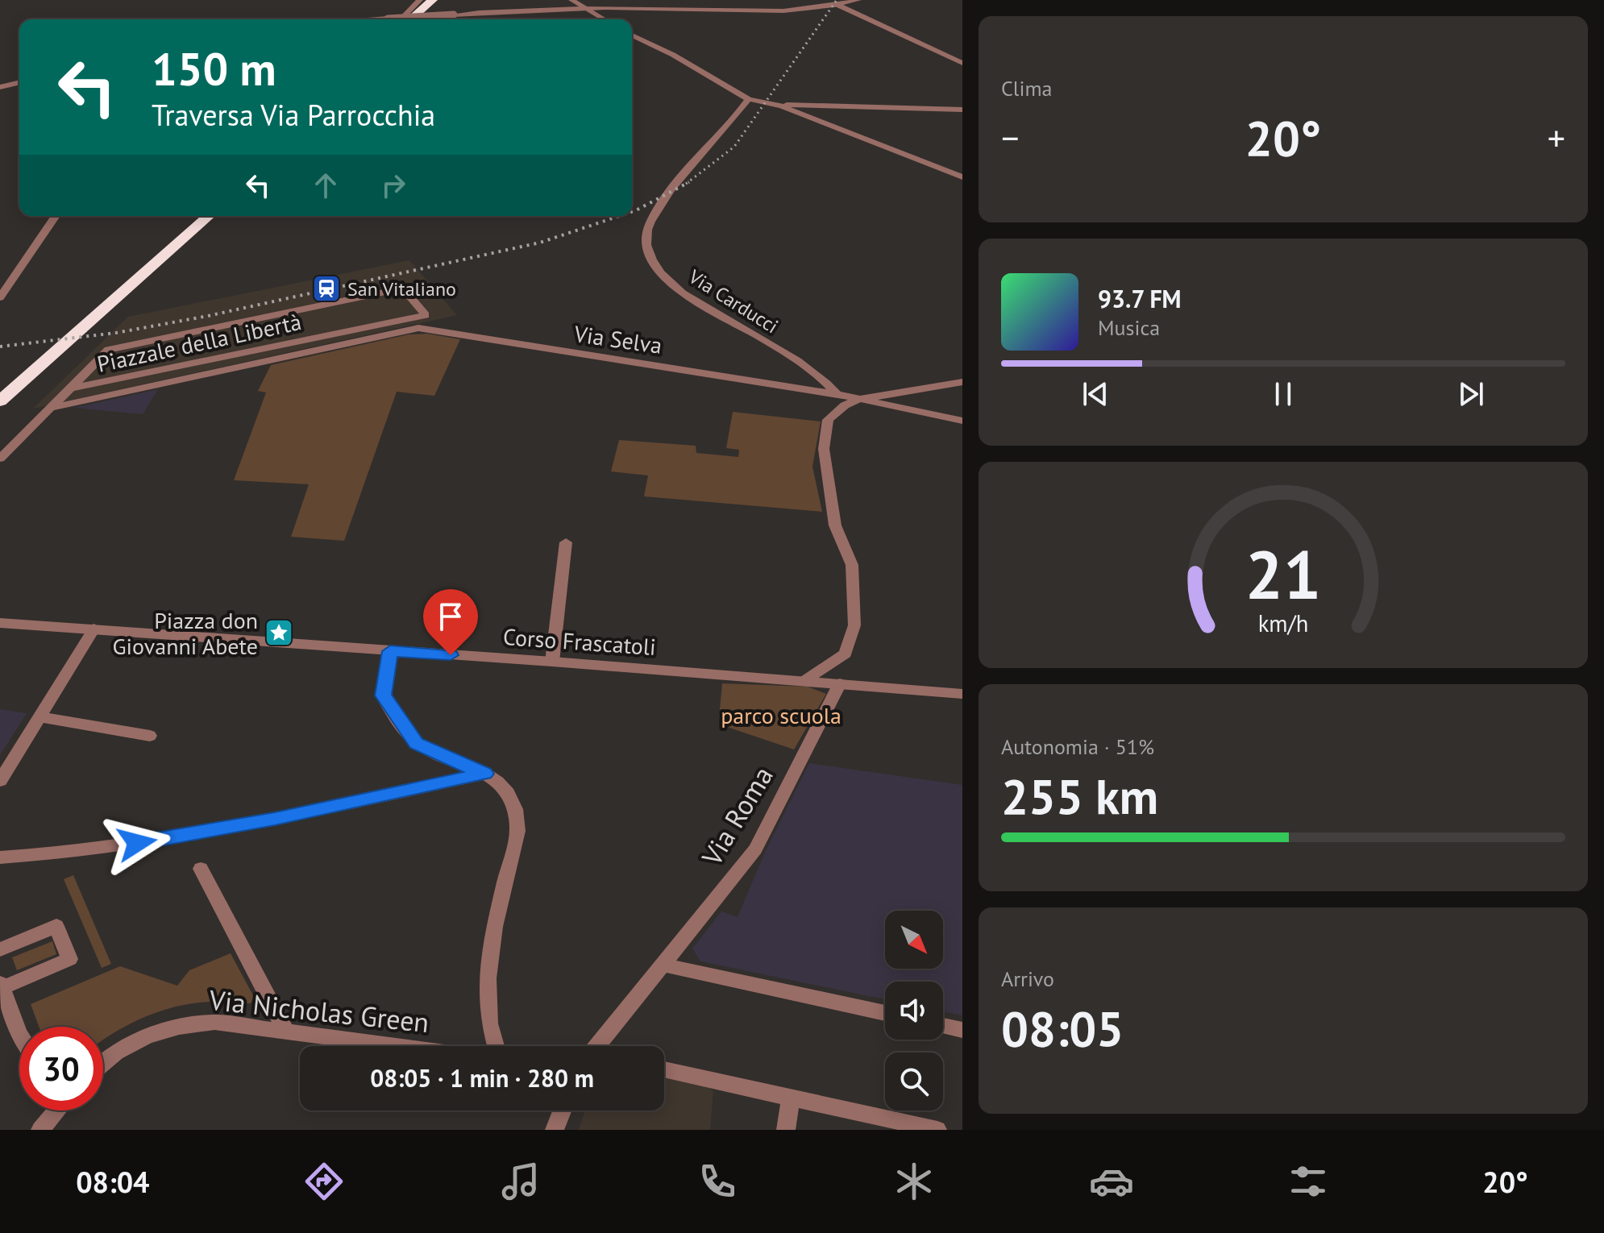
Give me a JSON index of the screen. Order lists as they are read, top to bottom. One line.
{"streets":{"street":["Via Carducci","Via Selva","Piazzale della Libertà","Corso Frascatoli","Via Roma","Via Nicholas Green"]},"crossings":[["Via Carducci","Via Selva"],["Corso Frascatoli","Via Roma"]],"parks":["parco scuola"],"places":{"station":["San Vitaliano"],"place":["Piazza don Giovanni Abete"]},"north":"bottom right","page":{"tile":["Clima",["Autonomia · 51%","255 km"],["Arrivo","08:05"]],"turn":["150 m","Traversa Via Parrocchia"],"heat":["−","20°","+"],"song":["93.7 FM","Musica"],"limit":"30","trip":"08:05 · 1 min · 280 m","tabs":["08:04","20°"],"gauge":["21","km/h"]}}
